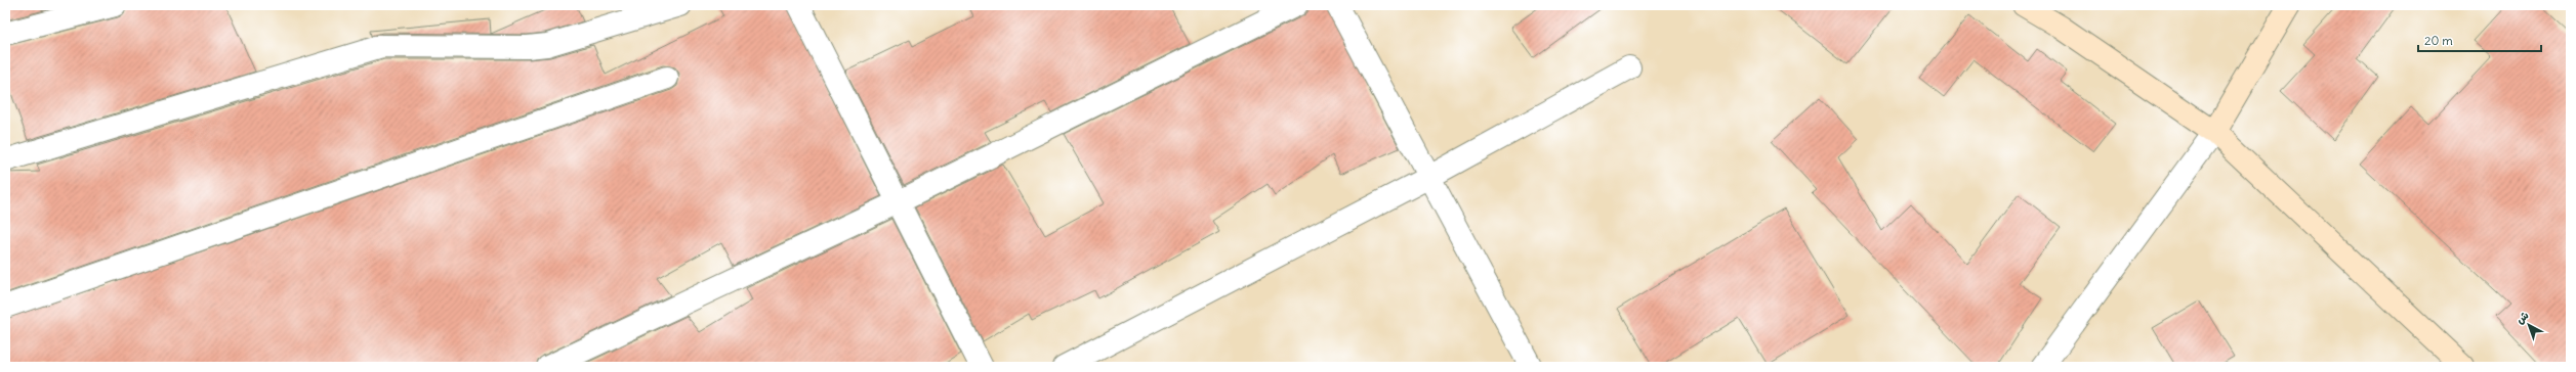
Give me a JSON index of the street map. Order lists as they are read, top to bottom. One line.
{"scale_bar":"20 m","north":"top left"}
